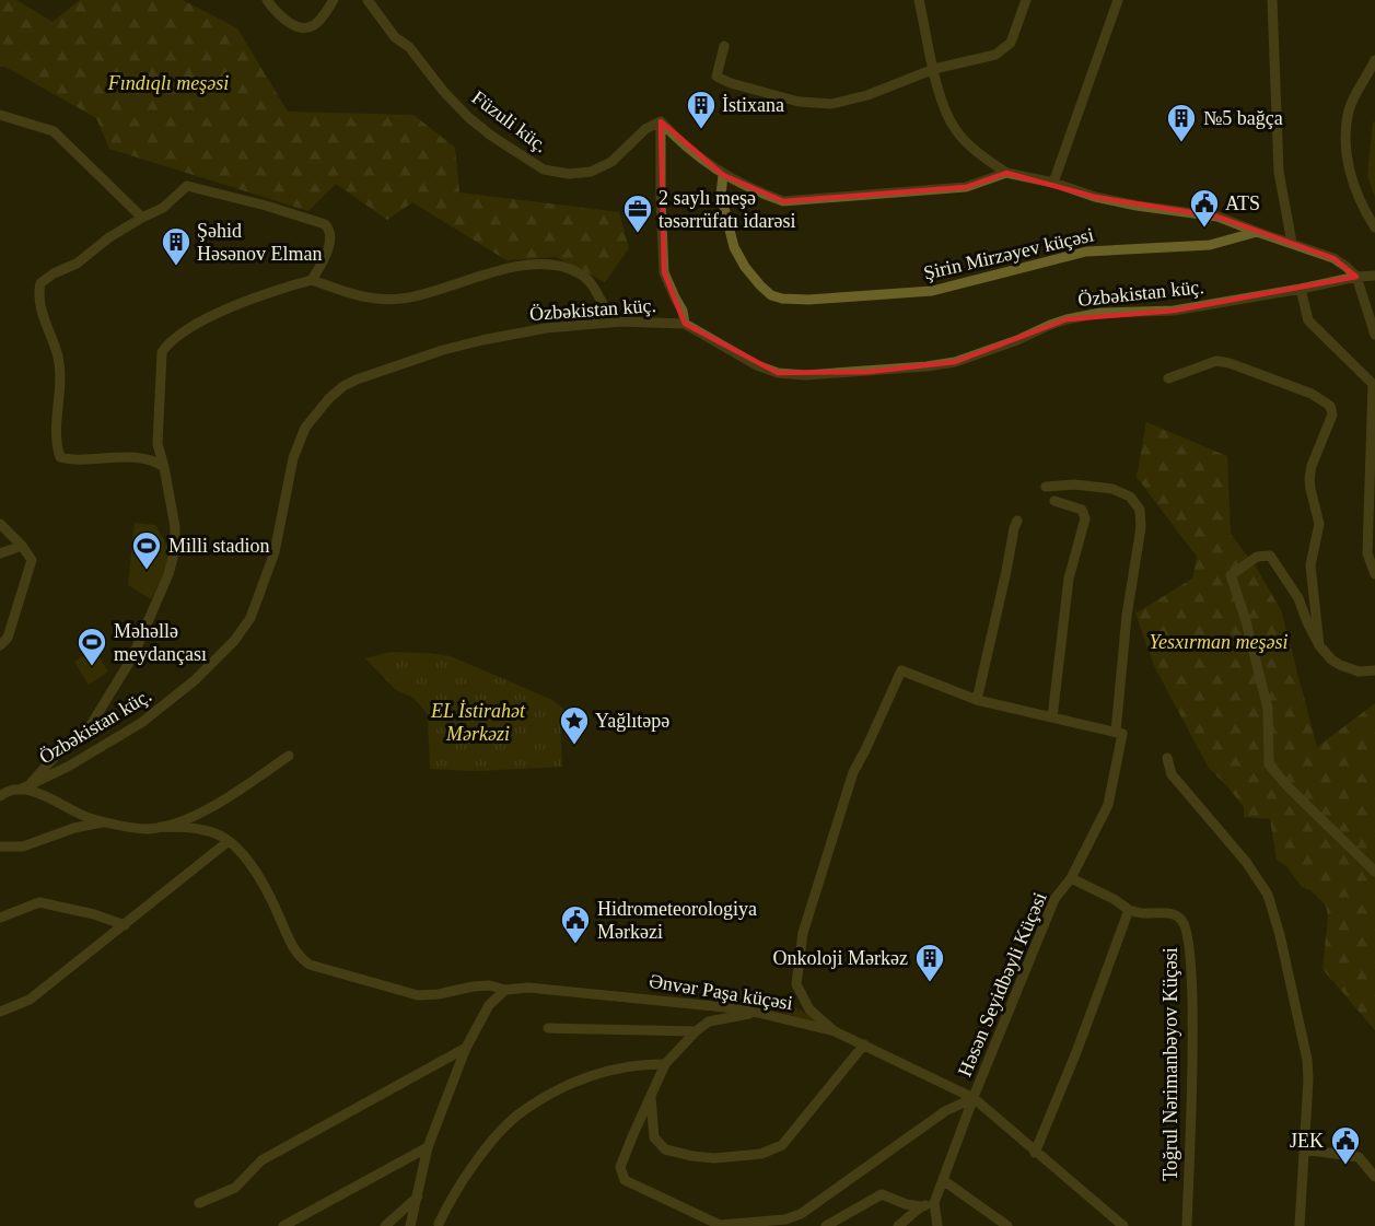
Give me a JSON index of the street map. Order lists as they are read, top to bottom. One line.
{"streets":{"street":["Füzuli küç.","Şirin Mirzəyev küçəsi","Özbəkistan küç.","Həsən Seyidbəyli Küçəsi","Ənvər Paşa küçəsi","Toğrul Nərimanbəyov Küçəsi"]},"crossings":[["Həsən Seyidbəyli Küçəsi","Ənvər Paşa küçəsi"],["Həsən Seyidbəyli Küçəsi","Toğrul Nərimanbəyov Küçəsi"]],"parks":["Fındıqlı meşəsi","Yesxırman meşəsi","EL İstirahət Mərkəzi"],"places":{"building":["İstixana","№5 bağça","Şəhid Həsənov Elman","Onkoloji Mərkəz"],"public building":["ATS","Hidrometeorologiya Mərkəzi","JEK"],"office":["2 saylı meşə təsərrüfatı idarəsi"],"sports":["Milli stadion","Məhəllə meydançası"],"place":["Yağlıtəpə"]}}
